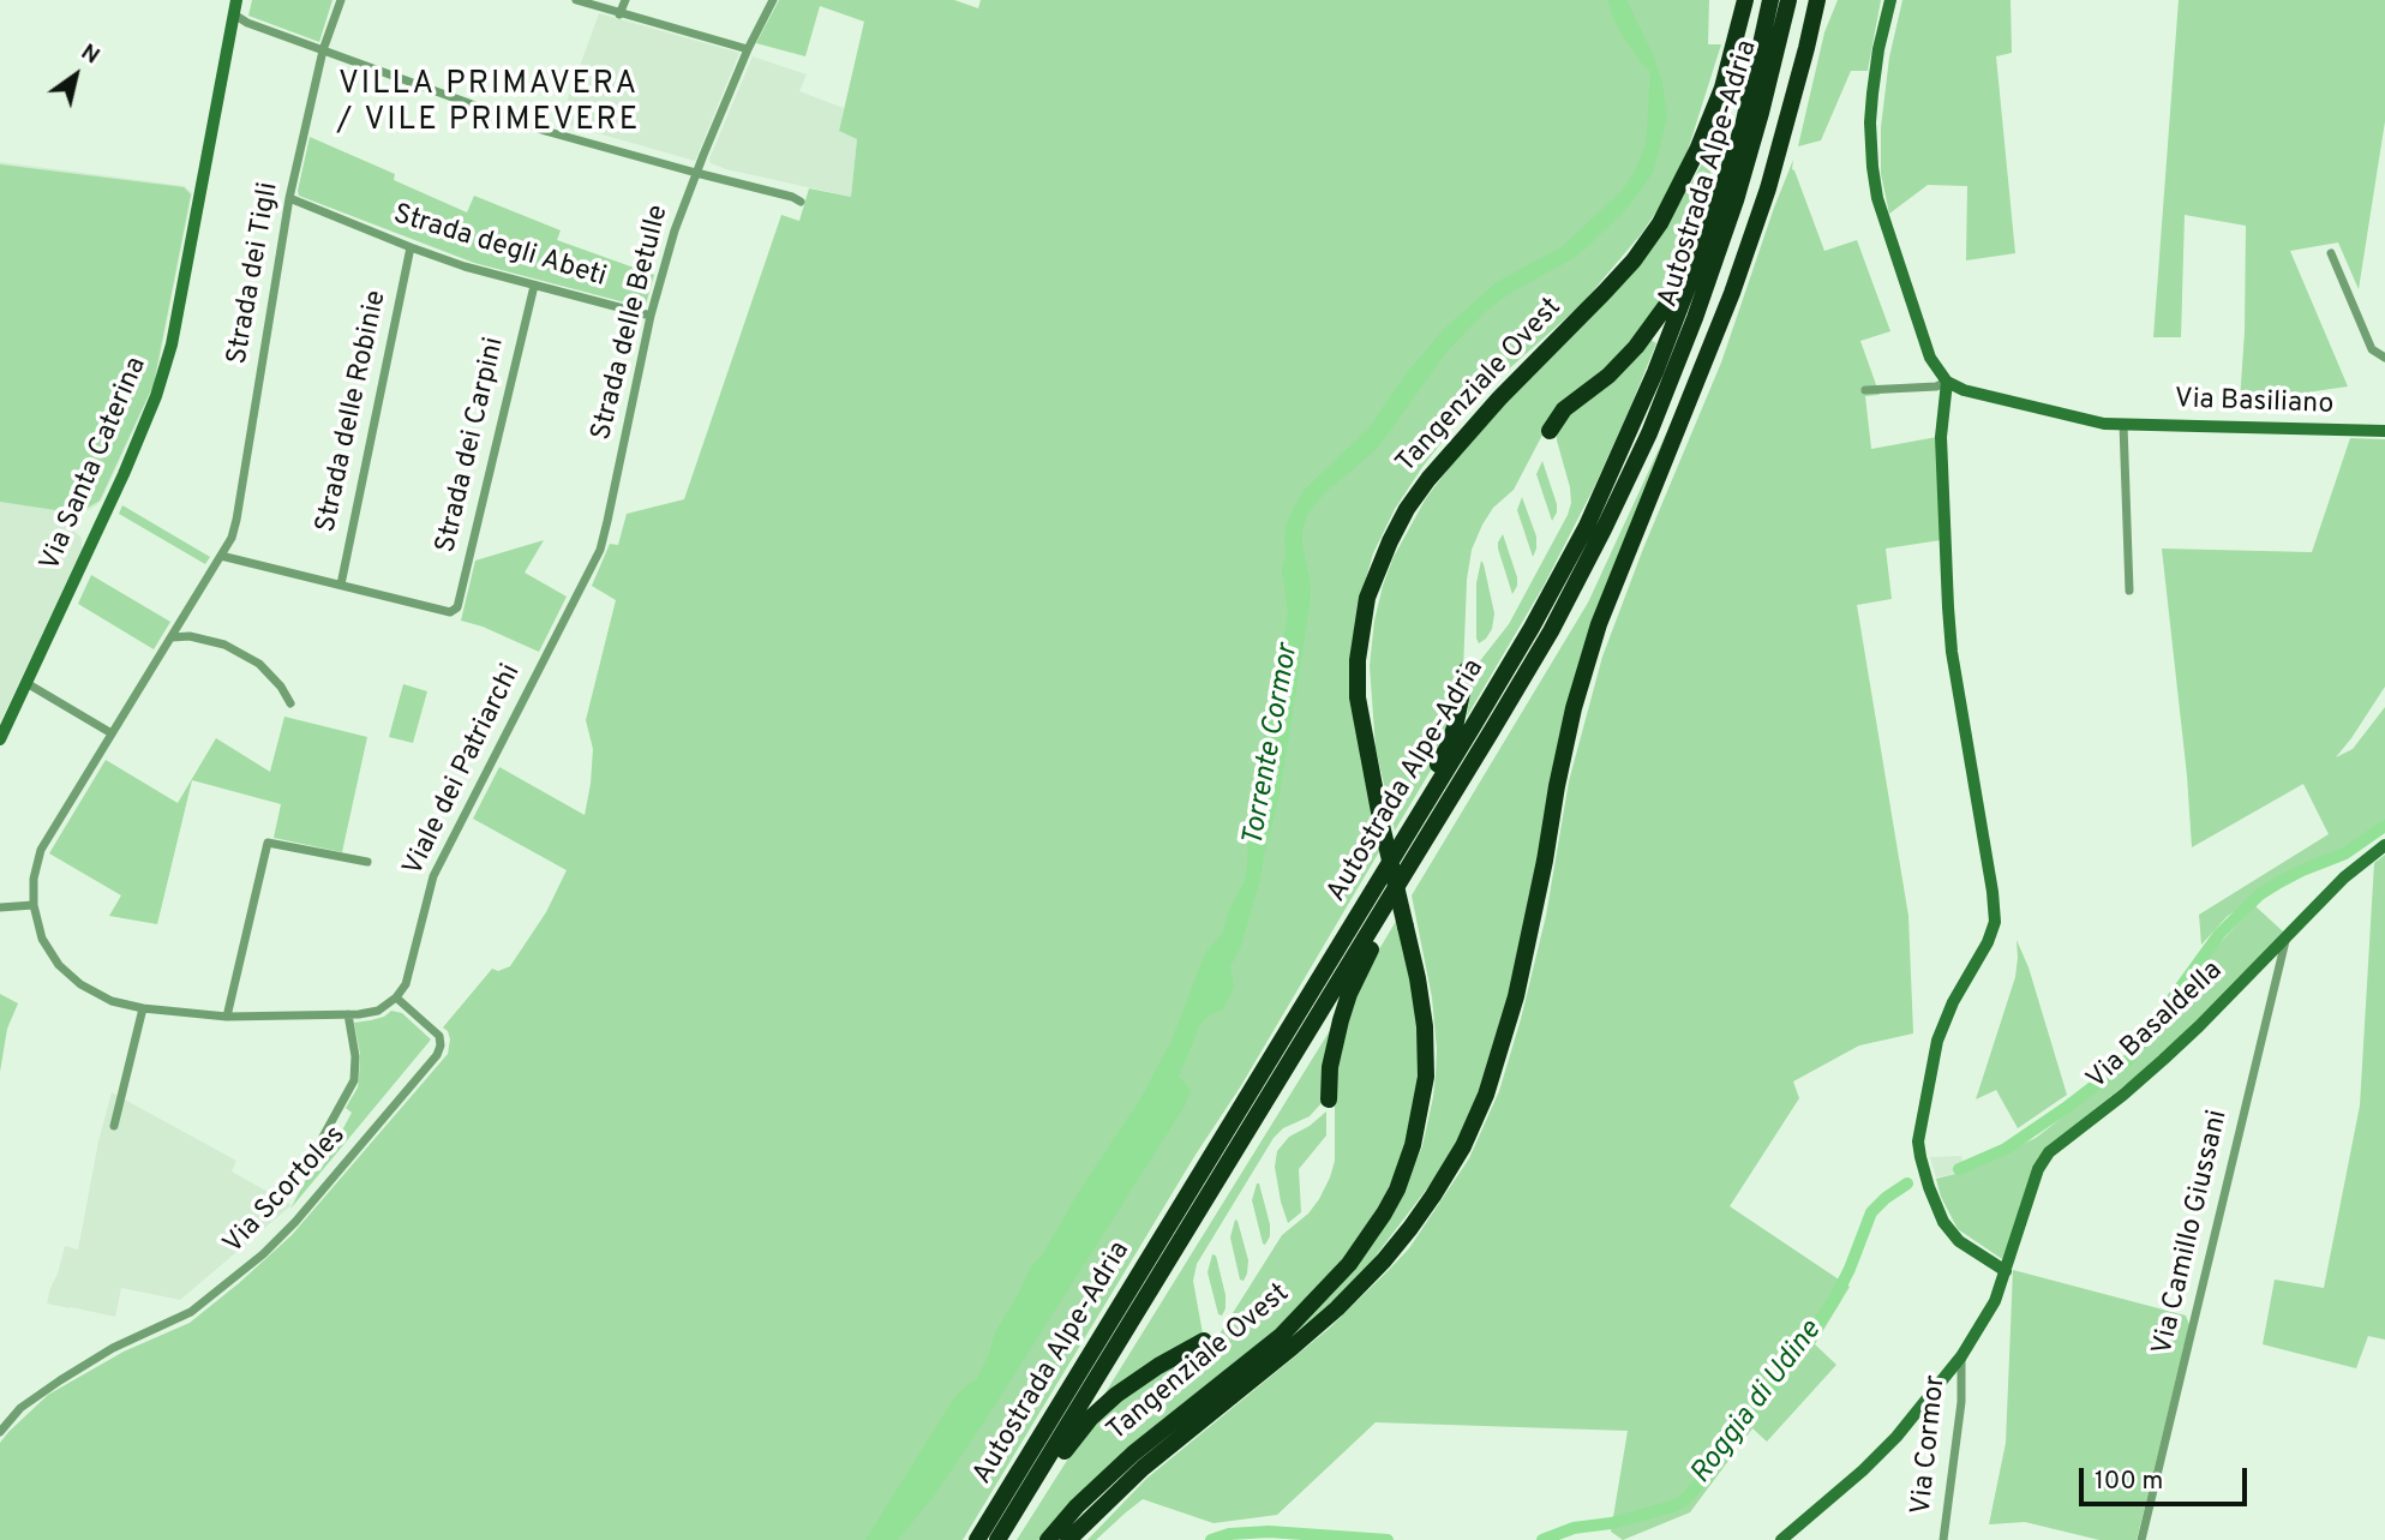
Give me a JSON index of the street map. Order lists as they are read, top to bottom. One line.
{"streets":{"highway":["Autostrada Alpe-Adria","Tangenziale Ovest"],"street":["Strada degli Abeti","Strada dei Tigli","Strada delle Betulle","Via Basiliano","Strada delle Robinie","Strada dei Carpini","Via Santa Caterina","Viale dei Patriarchi","Via Basaldella","Via Scortoles","Via Camillo Giussani","Via Cormor"]},"crossings":[["Strada degli Abeti","Strada dei Tigli"],["Strada degli Abeti","Strada delle Betulle"],["Strada degli Abeti","Strada delle Robinie"],["Strada degli Abeti","Strada dei Carpini"],["Strada delle Betulle","Viale dei Patriarchi"],["Strada delle Robinie","Strada dei Carpini"],["Viale dei Patriarchi","Via Scortoles"],["Via Basaldella","Via Camillo Giussani"],["Via Basaldella","Via Cormor"]],"districts":["VILLA PRIMAVERA / VILE PRIMEVERE"],"water":["Torrente Cormor","Roggia di Udine"],"scale_bar":"100 m","north":"top right"}
